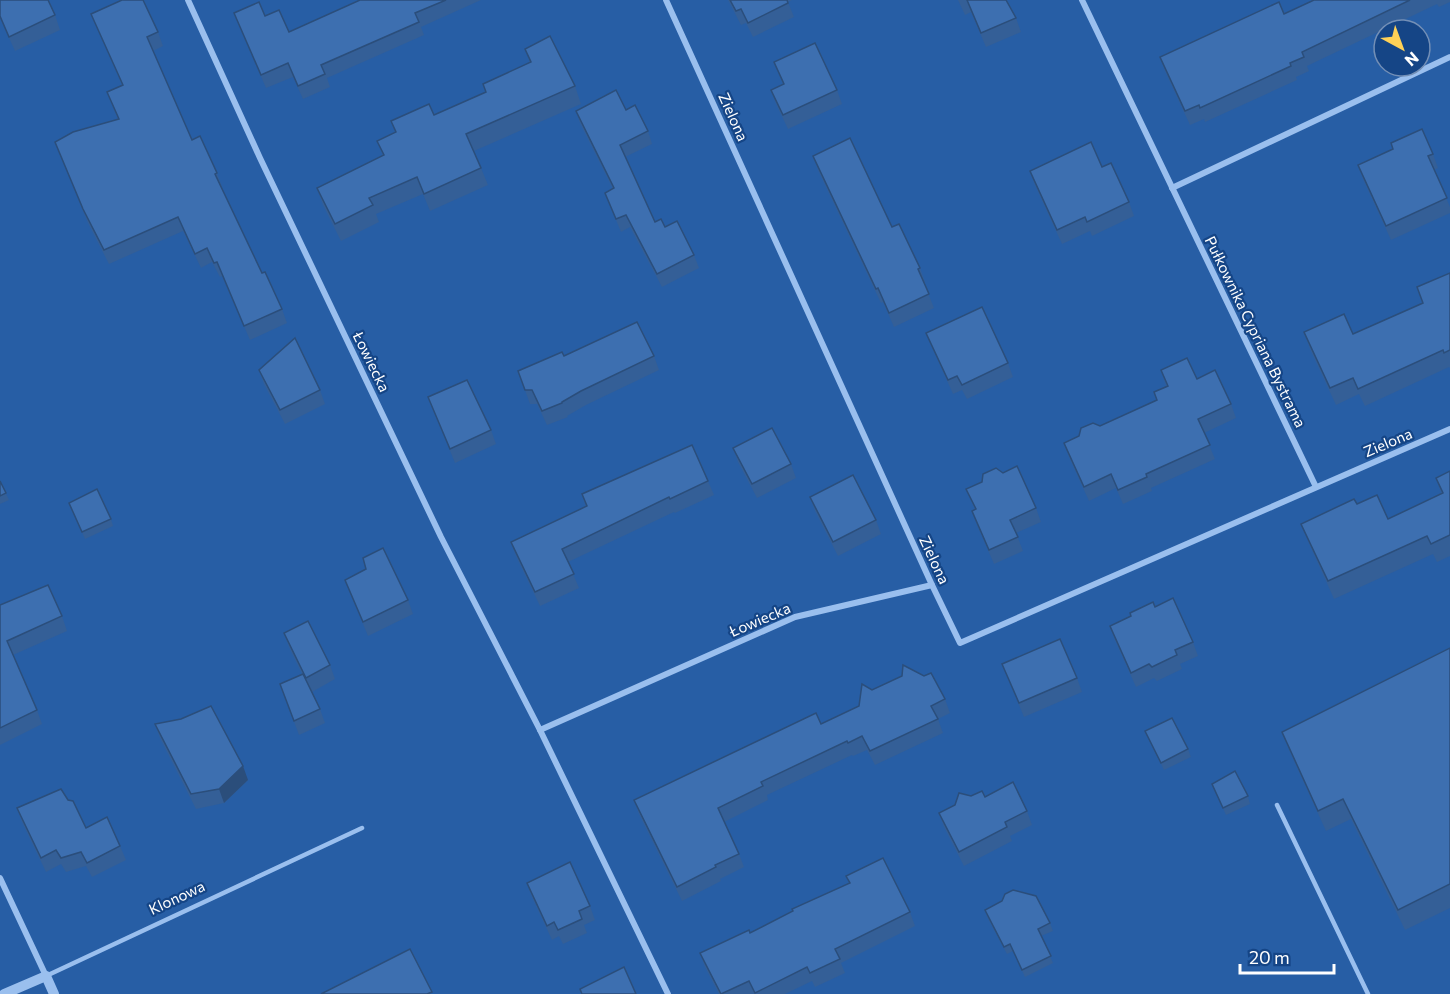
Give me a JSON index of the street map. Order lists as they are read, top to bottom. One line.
{"streets":{"street":["Zielona","Pułkownika Cypriana Bystrama","Łowiecka","Klonowa"]},"crossings":[["Zielona","Pułkownika Cypriana Bystrama"],["Zielona","Łowiecka"]],"scale_bar":"20 m","north":"bottom right"}
